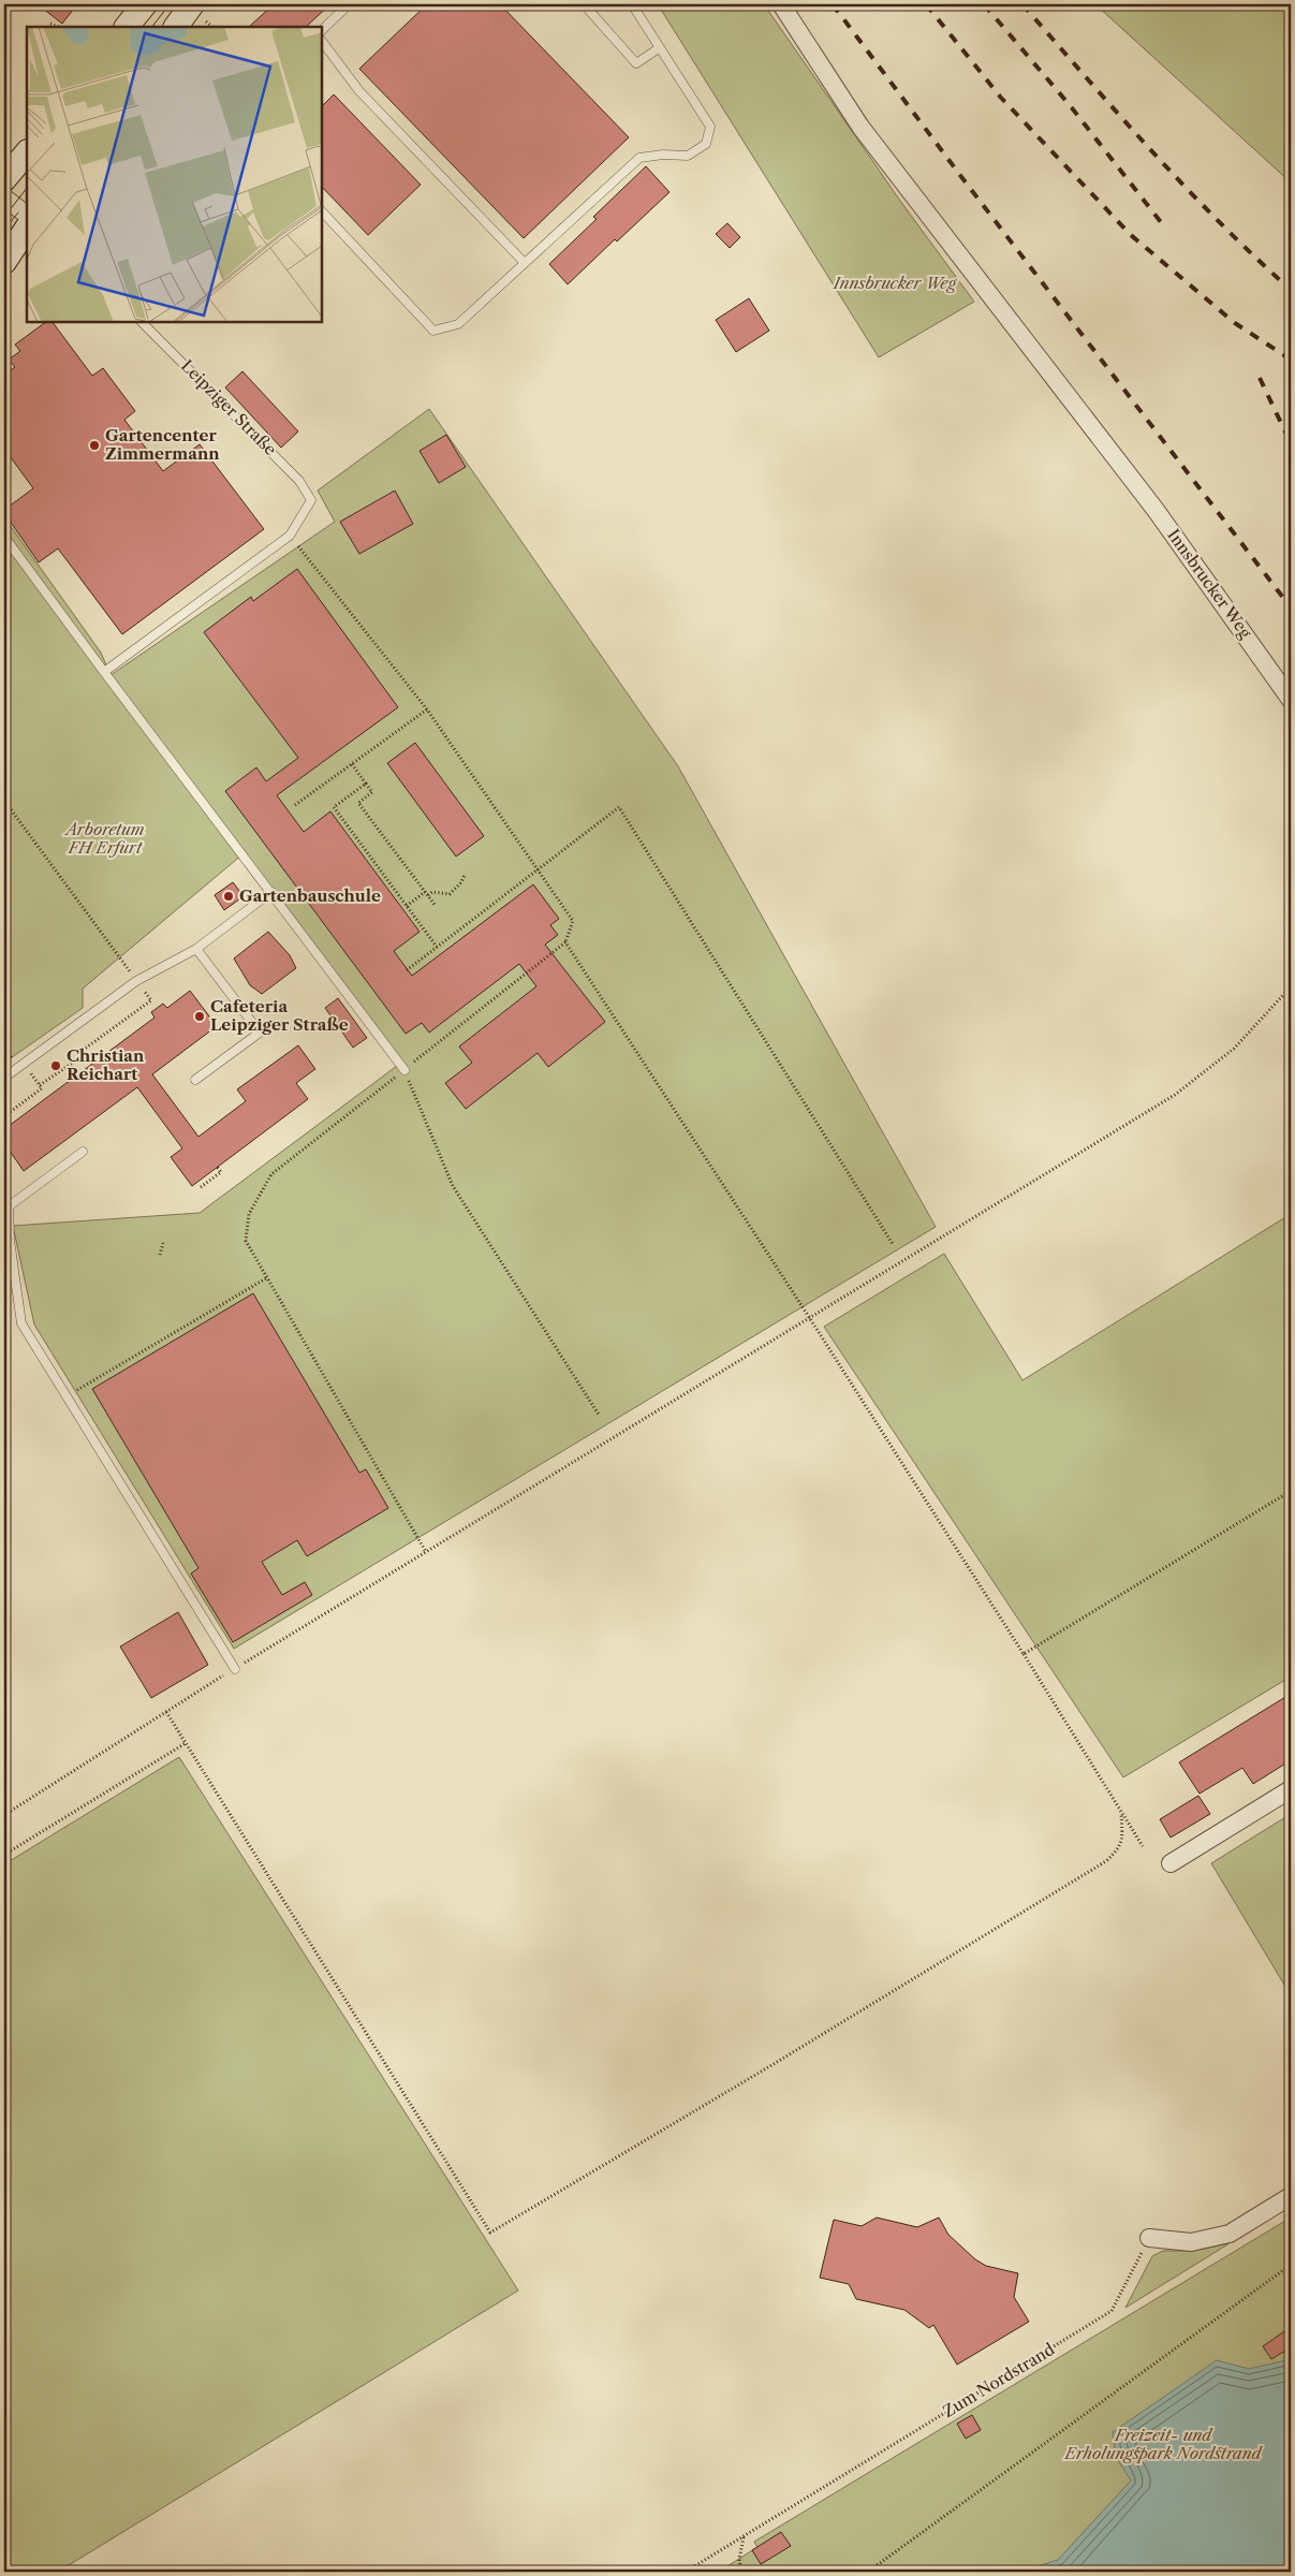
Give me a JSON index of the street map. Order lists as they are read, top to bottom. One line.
{"streets":{"street":["Innsbrucker Weg"],"lane":["Leipziger Straße"],"path":["Zum Nordstrand"]},"parks":["Innsbrucker Weg","Arboretum FH Erfurt","Freizeit- und Erholungspark Nordstrand"],"places":["Gartencenter Zimmermann","Gartenbauschule","Cafeteria Leipziger Straße","Christian Reichart"]}
